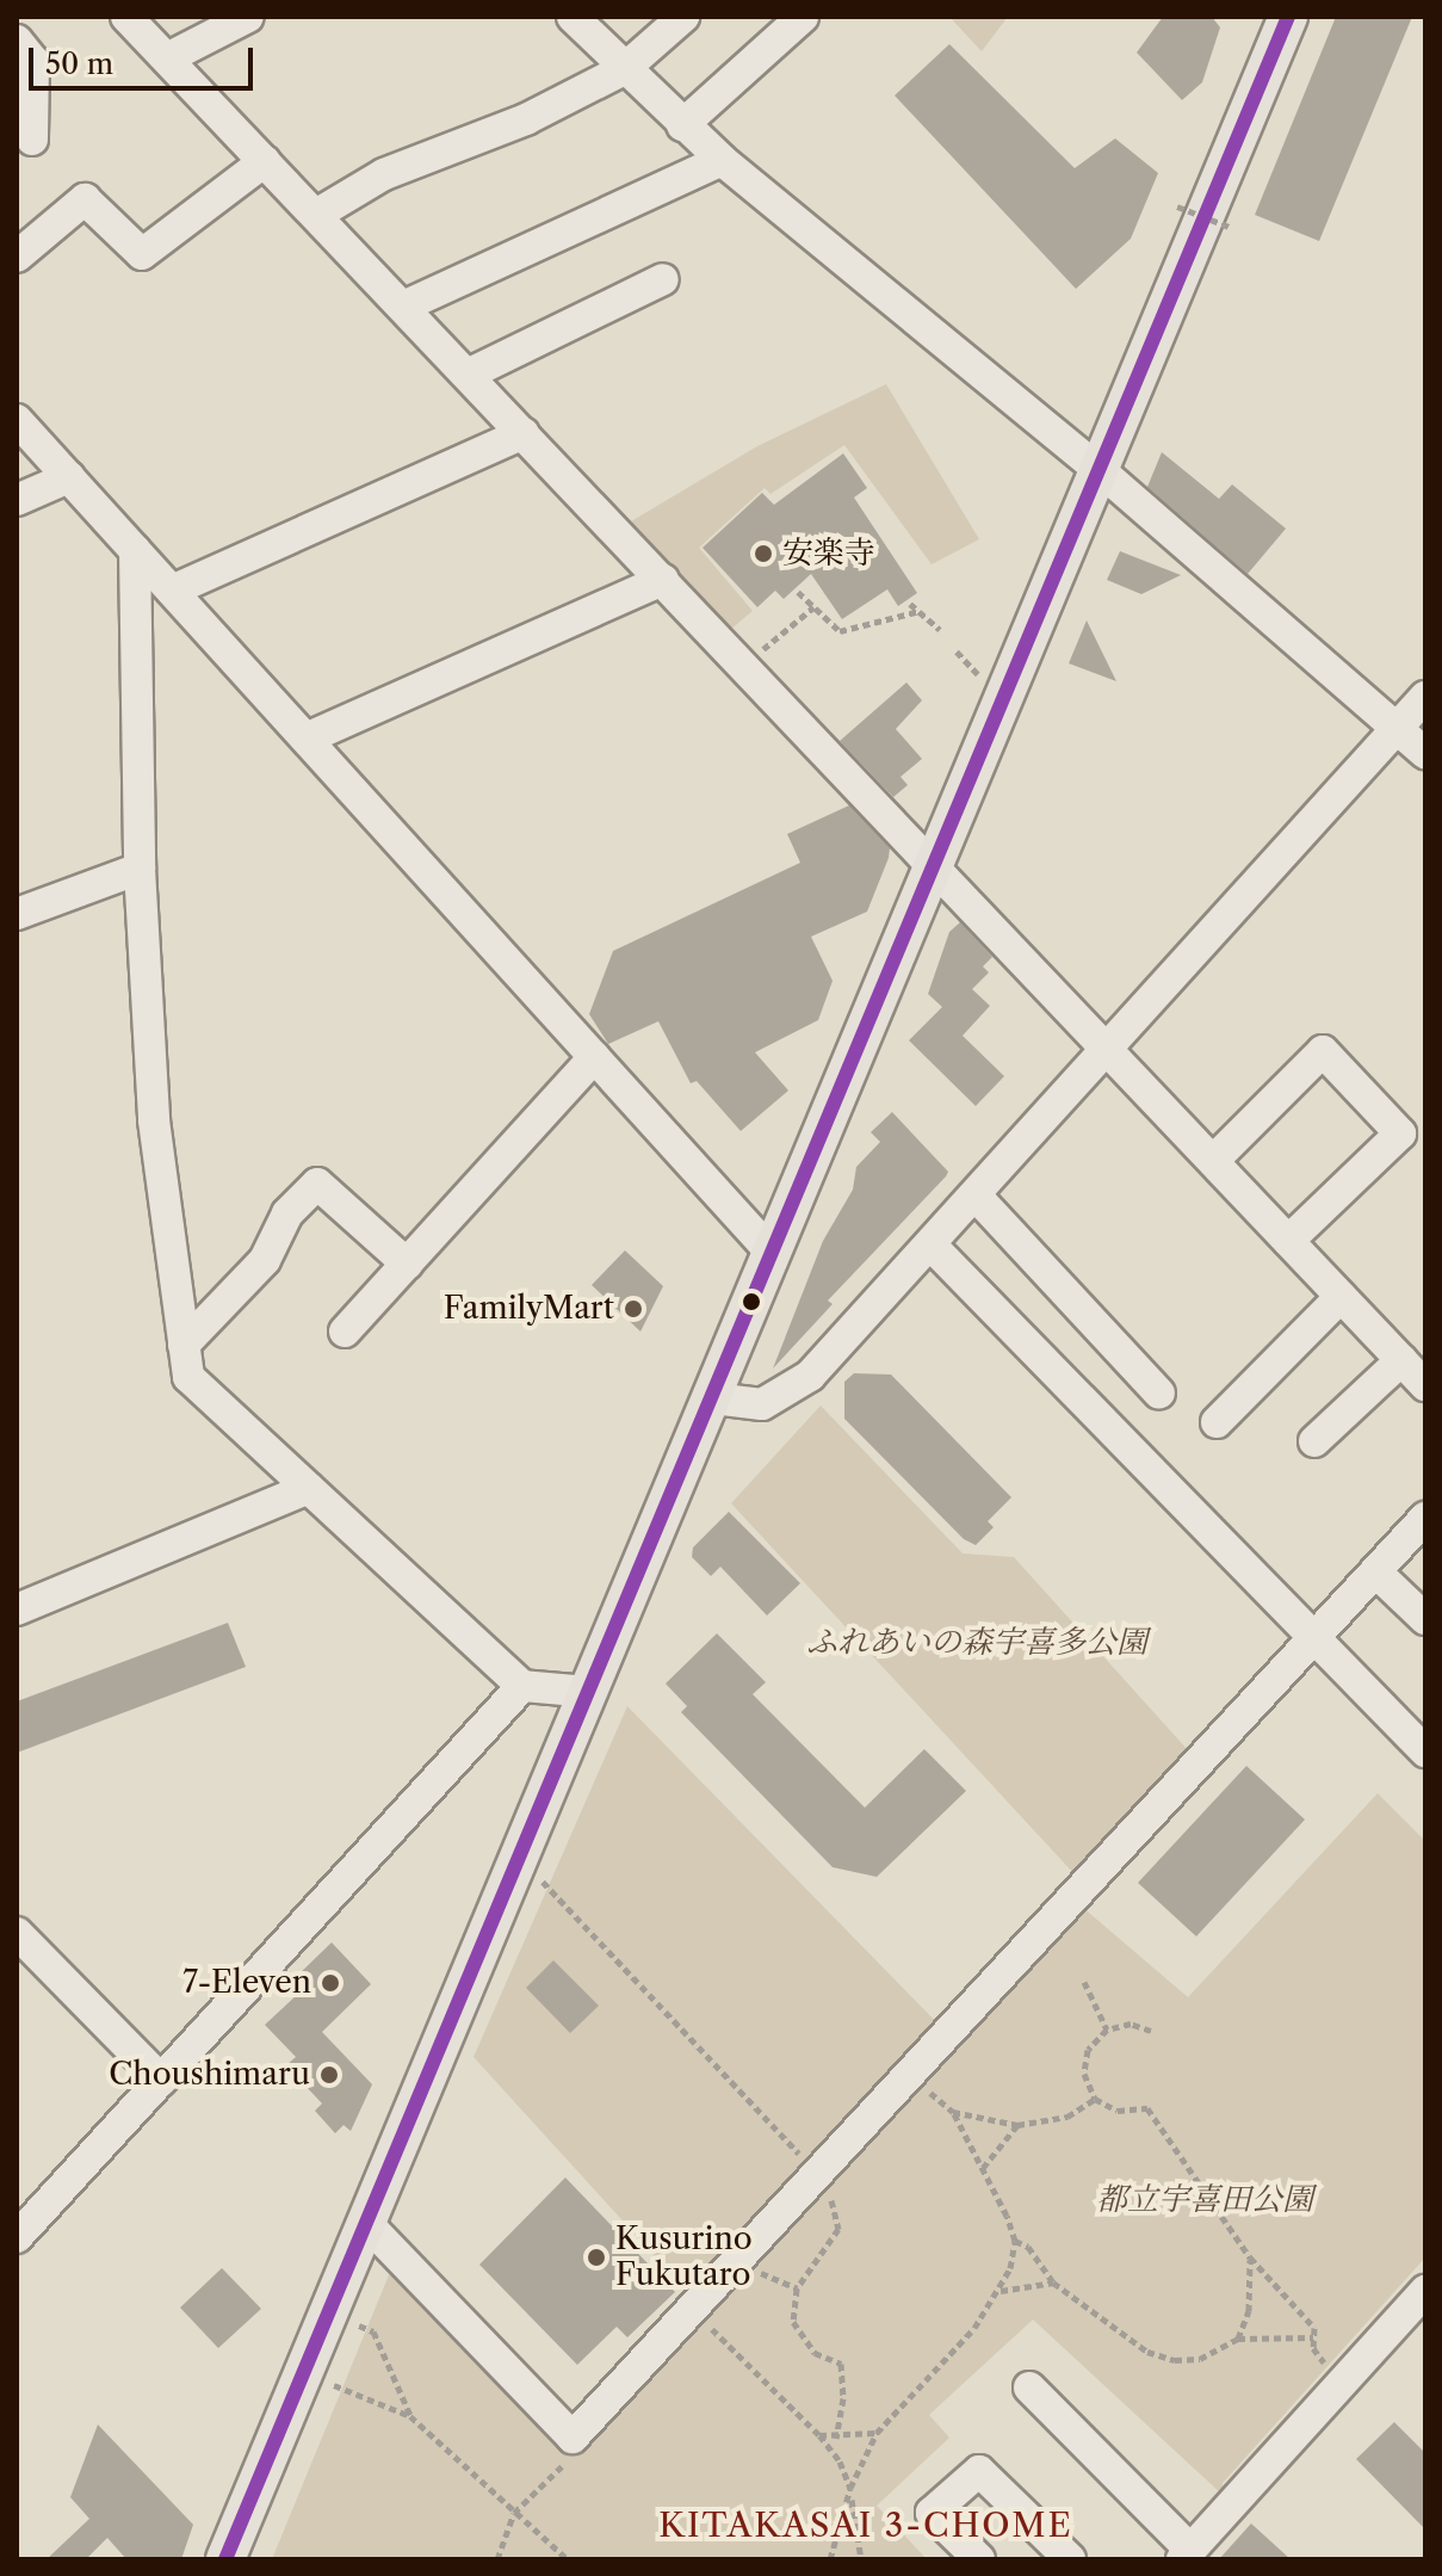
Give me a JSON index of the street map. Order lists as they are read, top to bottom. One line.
{"districts":["KITAKASAI 3-CHOME"],"parks":["ふれあいの森宇喜多公園","都立宇喜田公園"],"places":["安楽寺","FamilyMart","7-Eleven","Choushimaru","Kusurino Fukutaro"],"scale_bar":"50 m"}
